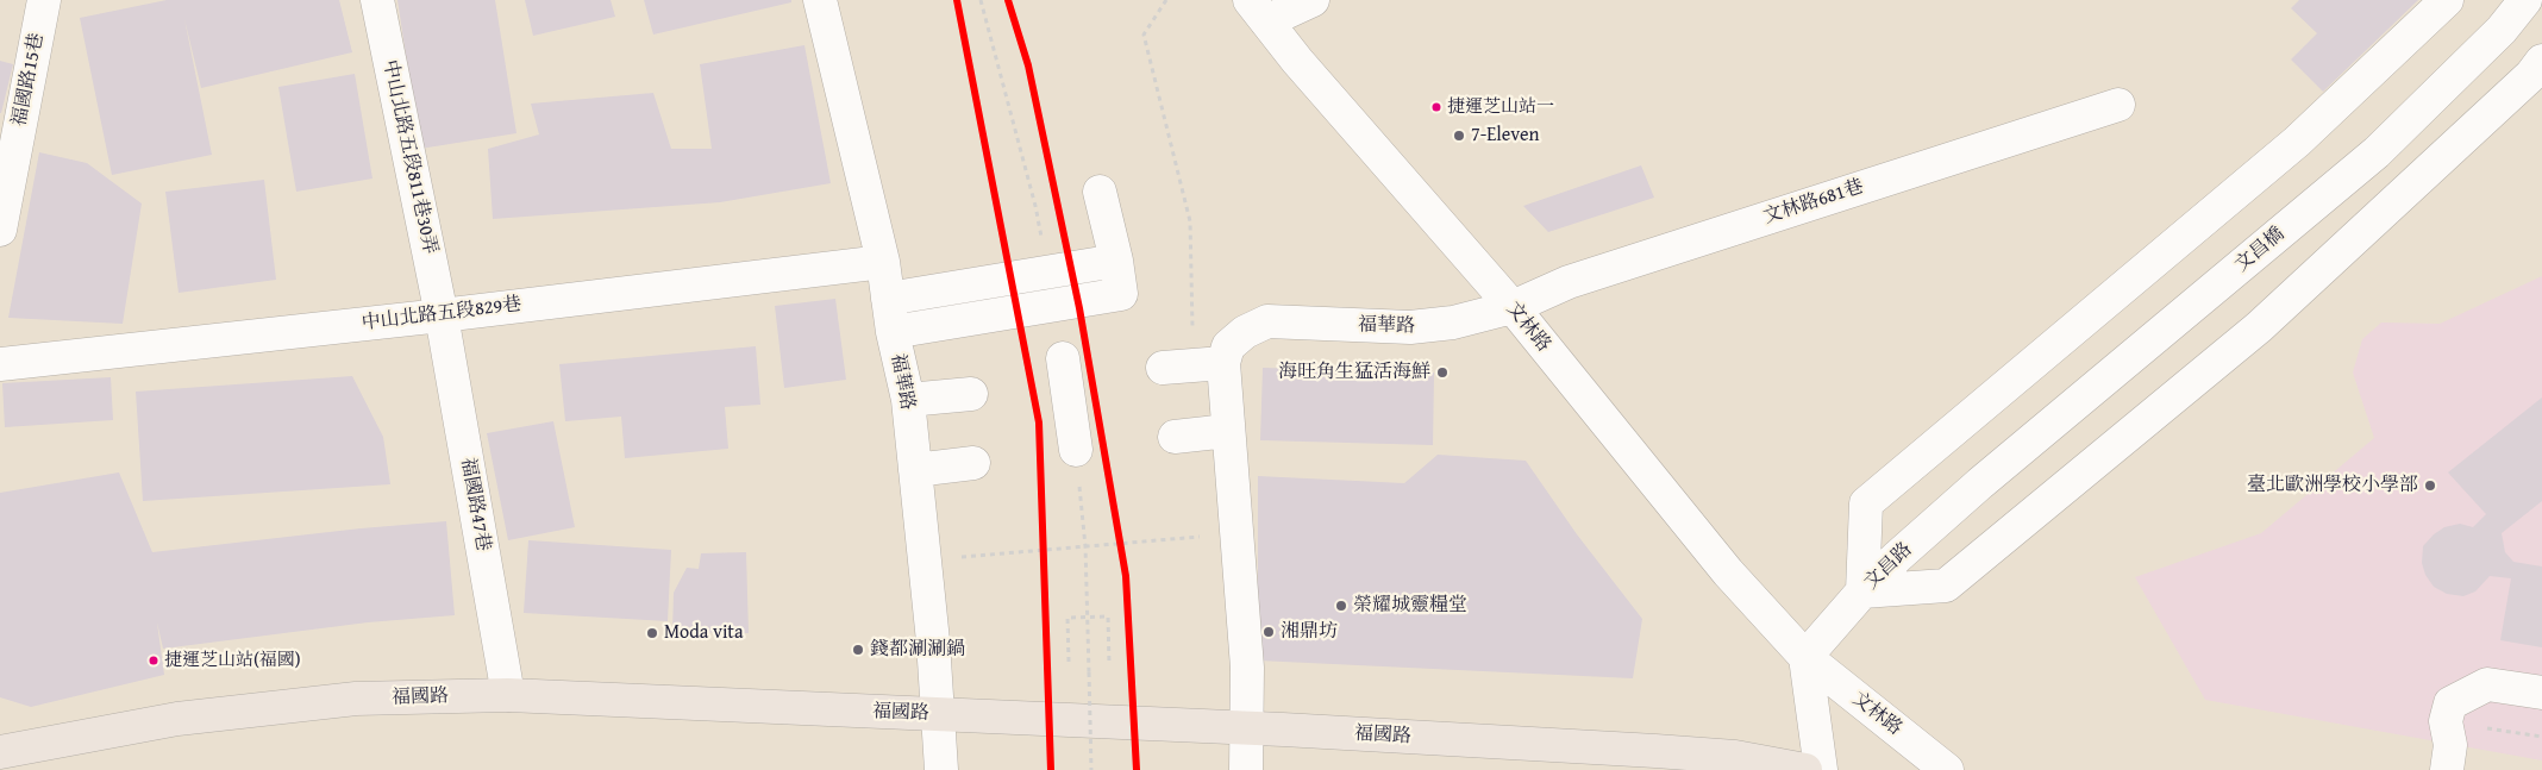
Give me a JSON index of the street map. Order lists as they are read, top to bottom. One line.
{"streets":{"main road":["福國路"],"street":["福國路15巷","中山北路五段811巷30弄","文林路681巷","文昌橋","中山北路五段829巷","福華路","文林路","福國路47巷","文昌路"]},"crossings":[["中山北路五段811巷30弄","中山北路五段829巷"],["中山北路五段811巷30弄","福國路47巷"],["文林路681巷","福華路"],["文林路681巷","文林路"],["文昌橋","文昌路"],["中山北路五段829巷","福華路"],["中山北路五段829巷","福國路47巷"],["福華路","文林路"],["福華路","福國路"],["文林路","文昌路"],["福國路47巷","福國路"]],"places":["捷運芝山站一","7-Eleven","海旺角生猛活海鮮","臺北歐洲學校小學部","榮耀城靈糧堂","湘鼎坊","Moda vita","錢都涮涮鍋","捷運芝山站(福國)"]}
